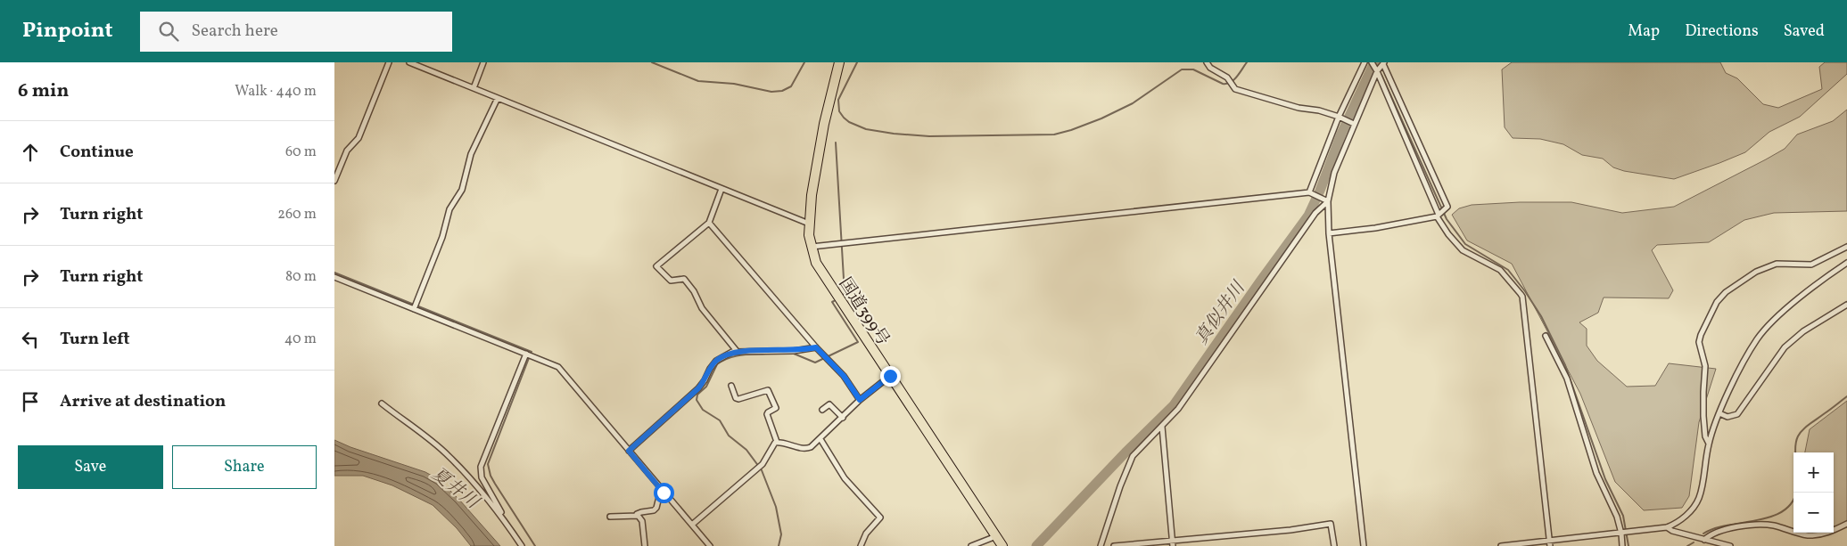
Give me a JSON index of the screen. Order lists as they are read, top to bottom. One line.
{"streets":{"highway":["国道399号"]},"water":["真似井川","夏井川"],"page":{"header":"Pinpoint","search":"Search here","nav":["Map","Directions","Saved"],"heading":["6 min","Walk · 440 m"],"list":[["Continue","60 m"],["Turn right","260 m"],["Turn right","80 m"],["Turn left","40 m"],"Arrive at destination"],"buttons":["Save","Share"],"map_buttons":["+","−"]}}
